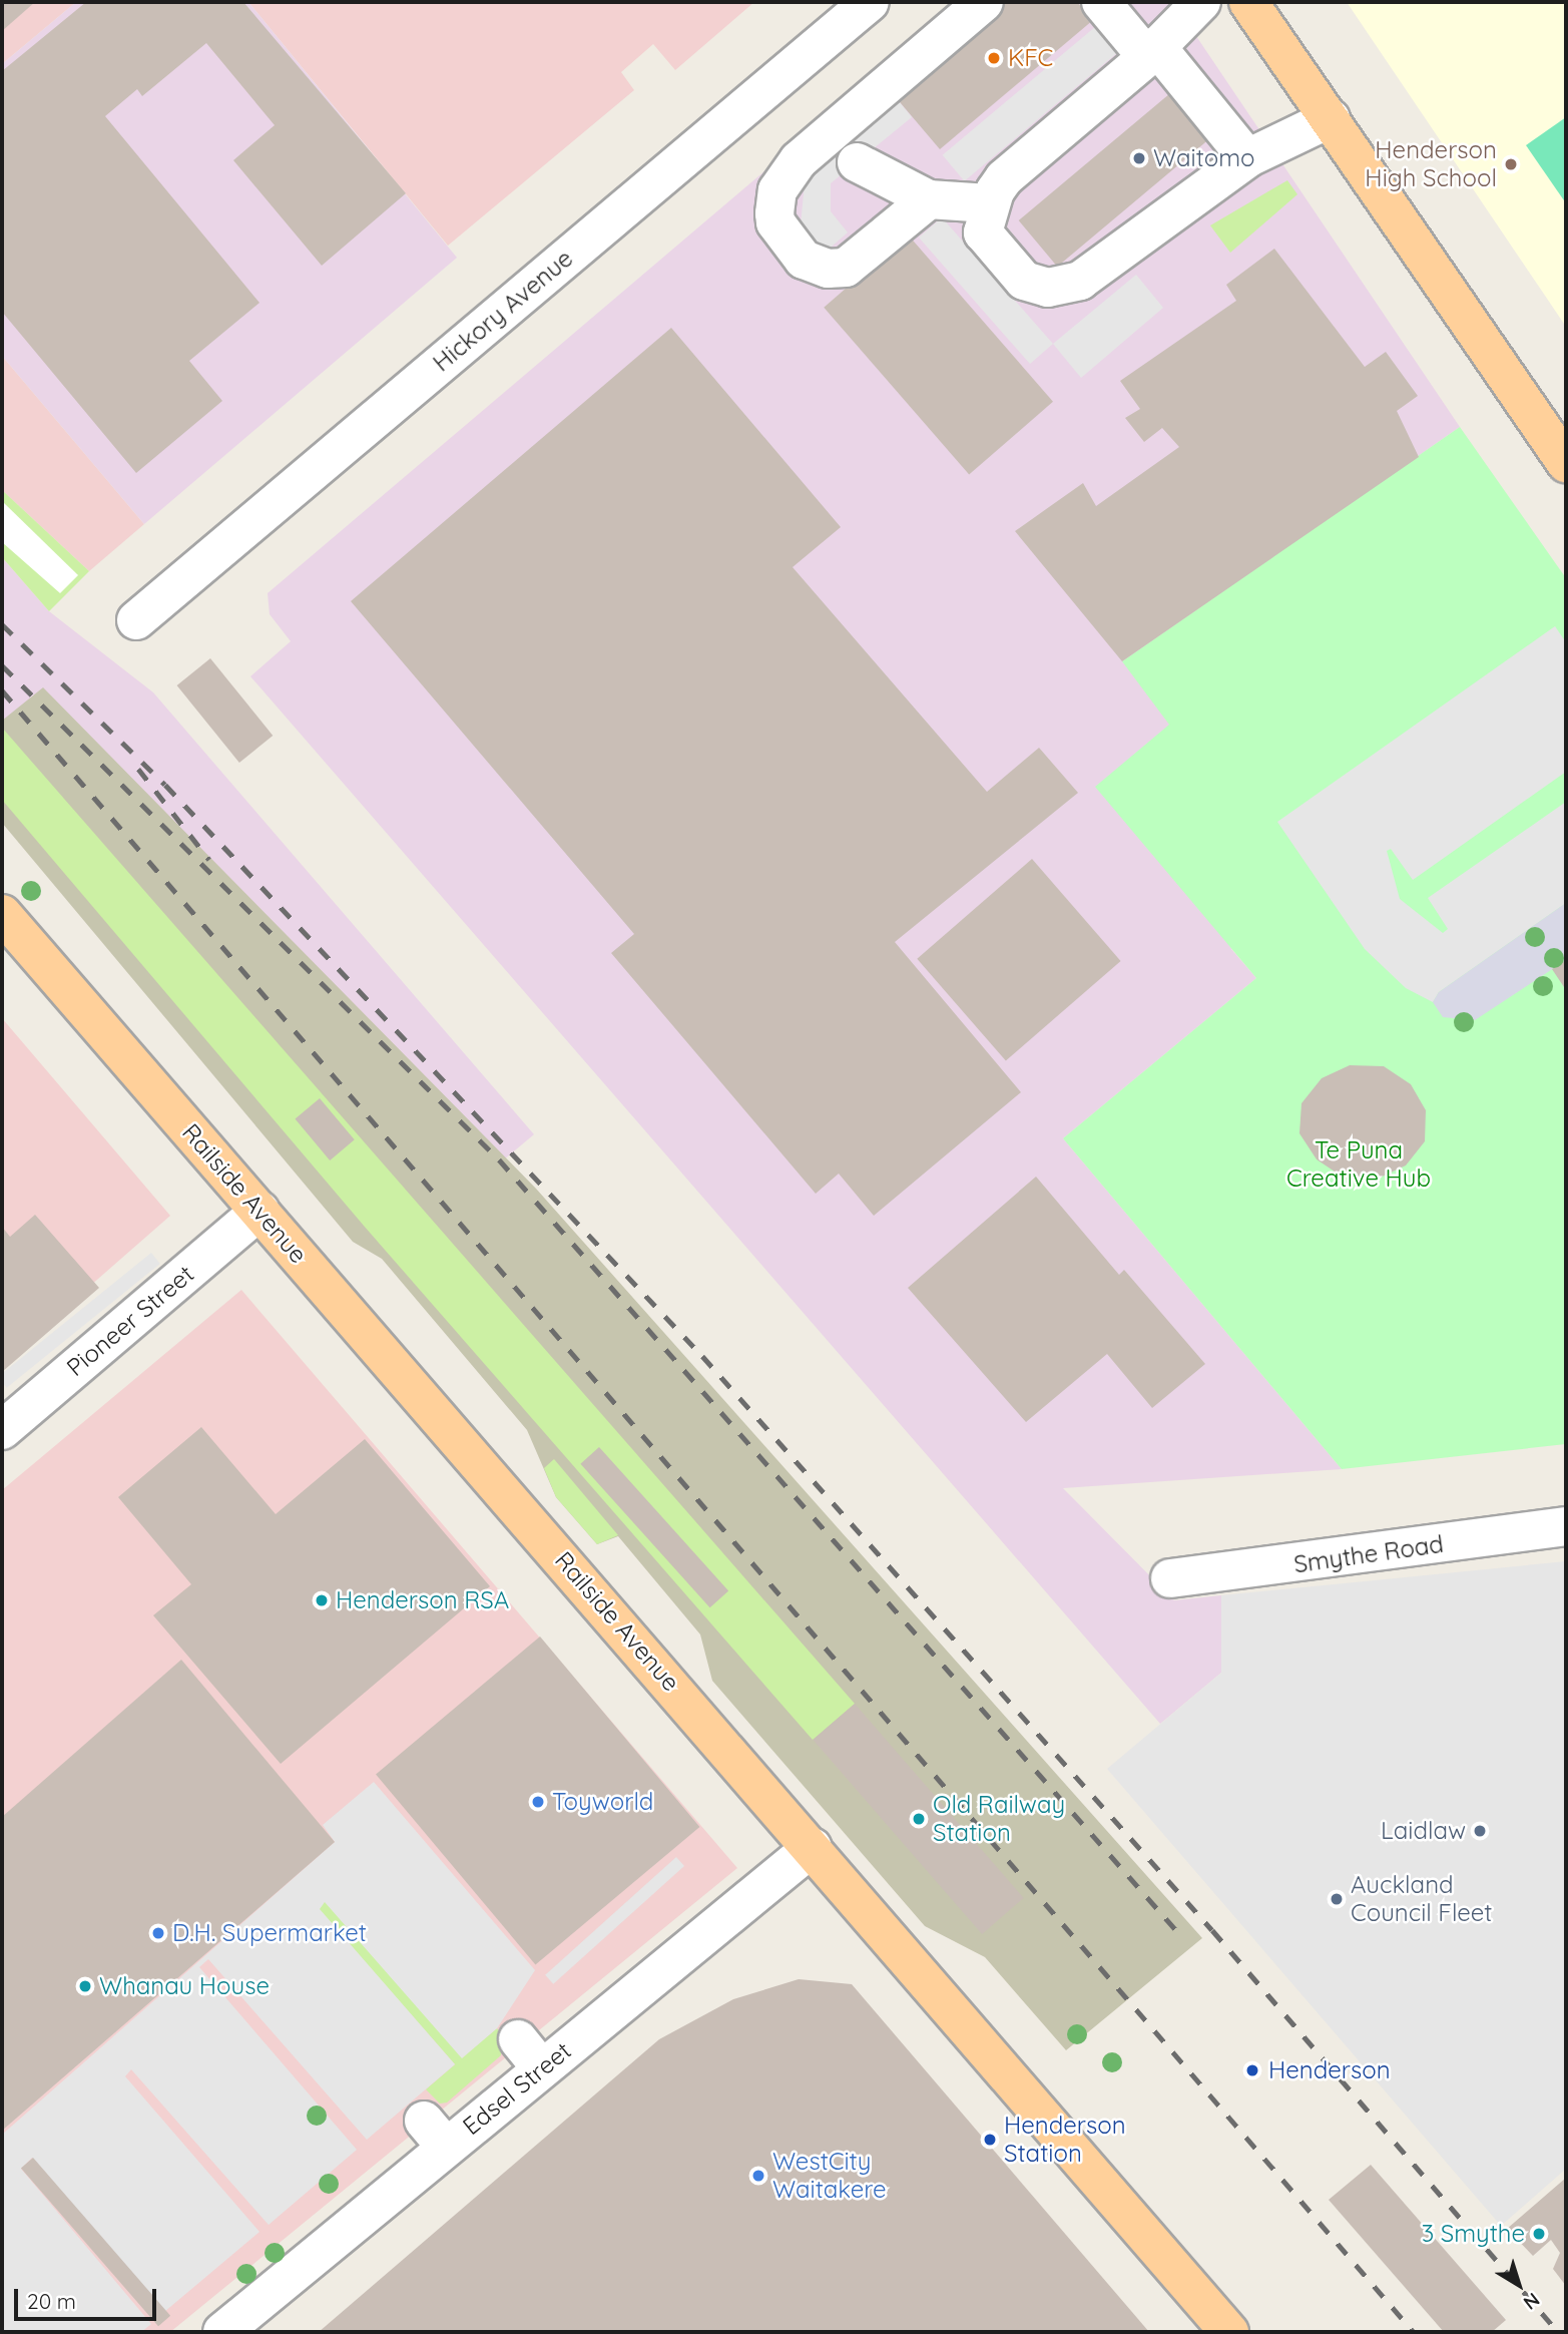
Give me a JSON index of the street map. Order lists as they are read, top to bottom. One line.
{"streets":{"main road":["Railside Avenue"],"street":["Hickory Avenue","Pioneer Street","Smythe Road","Edsel Street"]},"crossings":[["Railside Avenue","Pioneer Street"],["Railside Avenue","Edsel Street"]],"parks":["Te Puna Creative Hub"],"places":["KFC","Waitomo","Henderson High School","Henderson RSA","Toyworld","Old Railway Station","Laidlaw","Auckland Council Fleet","D.H. Supermarket","Whanau House","Henderson","Henderson Station","WestCity Waitakere","3 Smythe"],"scale_bar":"20 m","north":"bottom right"}
